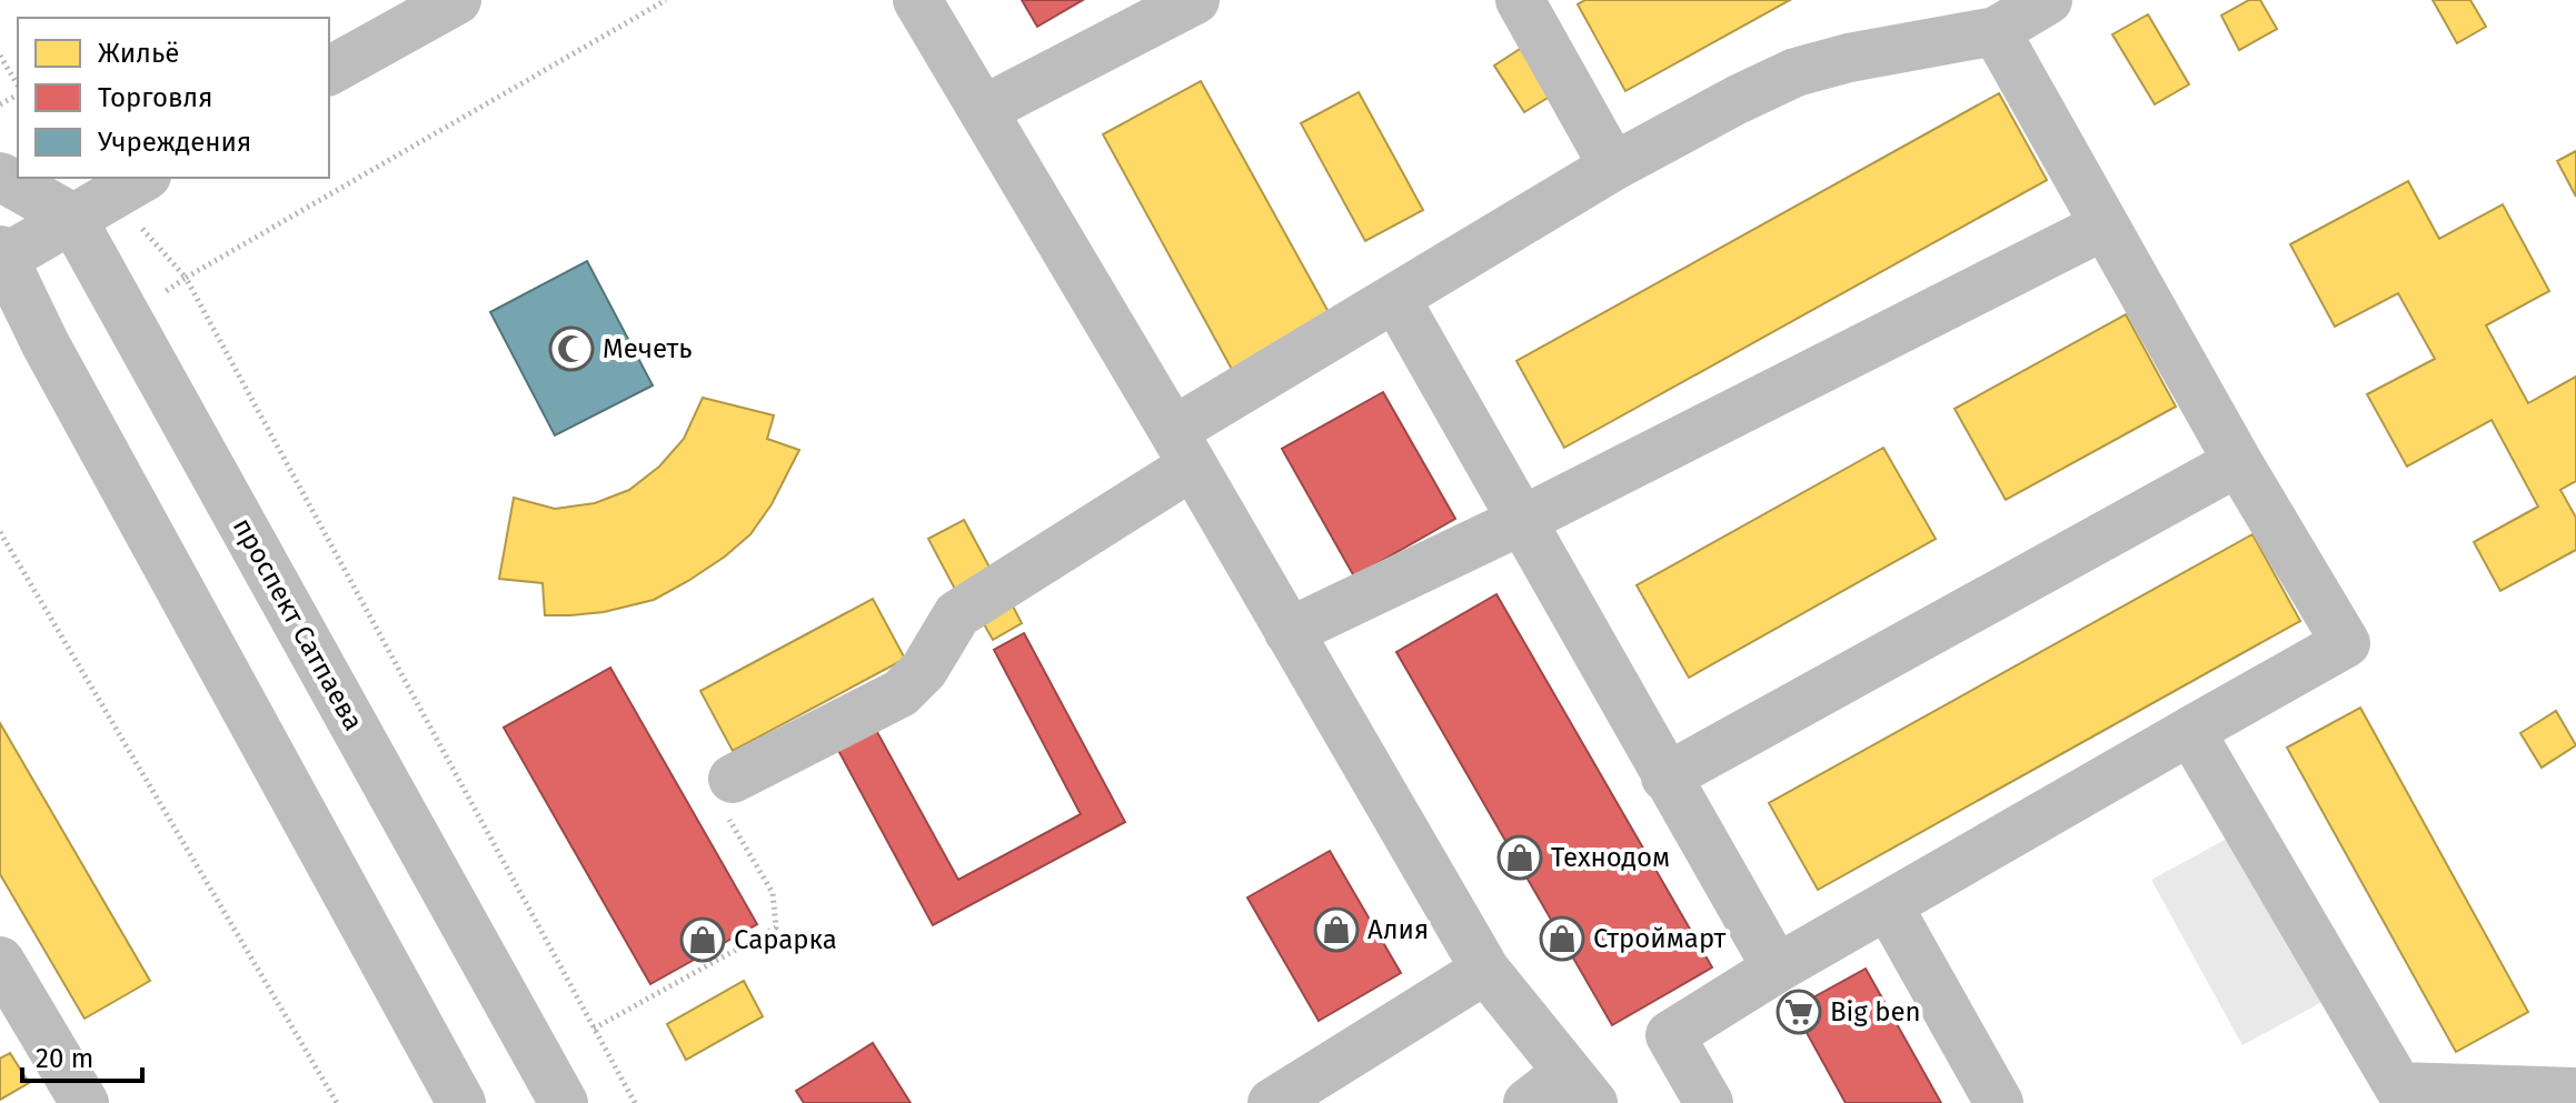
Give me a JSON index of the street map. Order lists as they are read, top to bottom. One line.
{"streets":{"street":["проспект Сатпаева"]},"places":{"mosque":["Мечеть"],"shop":["Технодом","Алия","Строймарт","Сарарка"],"supermarket":["Big ben"]},"legend":["Жильё","Торговля","Учреждения"],"scale_bar":"20 m"}
